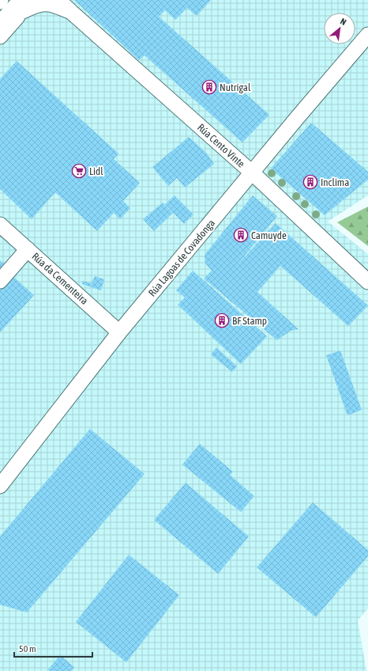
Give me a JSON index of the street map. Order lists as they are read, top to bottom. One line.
{"streets":{"street":["Rúa Cento Vinte","Rúa Lagoas de Covadonga","Rúa da Cementeira"]},"crossings":[["Rúa Cento Vinte","Rúa Lagoas de Covadonga"],["Rúa Lagoas de Covadonga","Rúa da Cementeira"]],"places":{"building":["Nutrigal","Inclima","Camuyde","BF Stamp"],"supermarket":["Lidl"]},"scale_bar":"50 m","north":"top right"}
